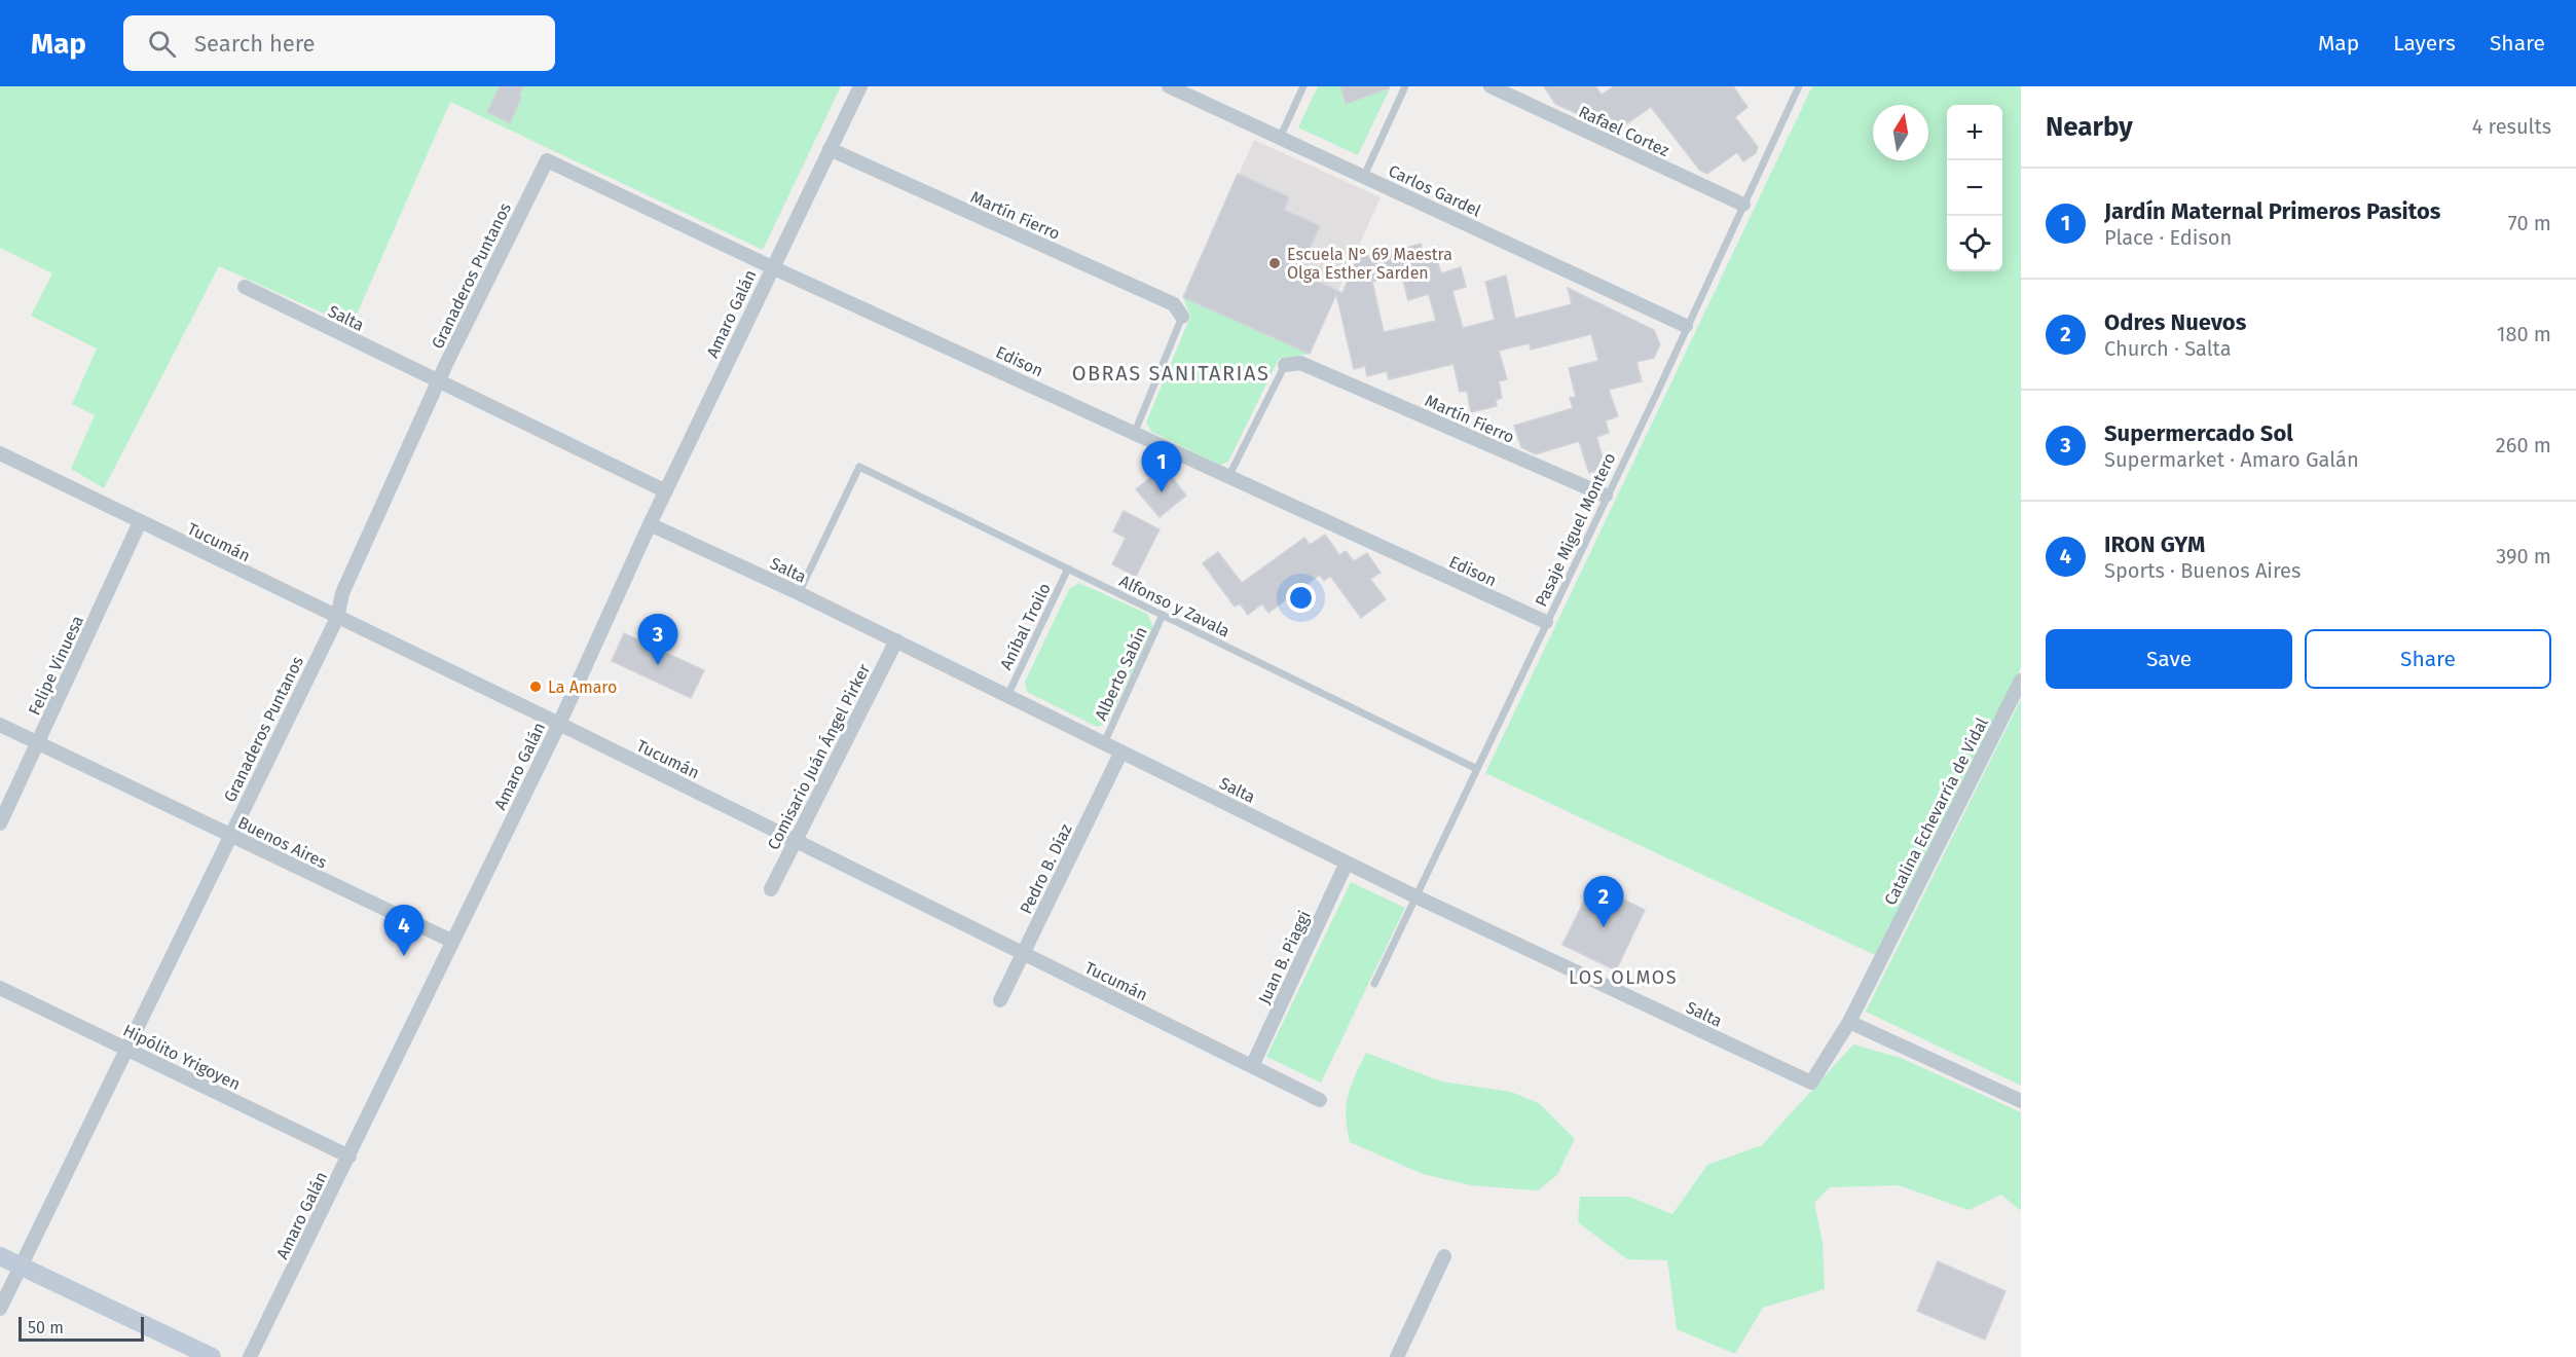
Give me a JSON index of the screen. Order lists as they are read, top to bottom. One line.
{"streets":{"street":["Rafael Cortez","Carlos Gardel","Martín Fierro","Granaderos Puntanos","Amaro Galán","Salta","Edison","Tucumán","Felipe Vinuesa","Comisario Juán Ángel Pirker","Catalina Echevarría de Vidal","Buenos Aires","Pedro B. Díaz","Juan B. Piaggi","Hipólito Yrigoyen"],"lane":["Pasaje Miguel Montero","Alfonso y Zavala","Aníbal Troilo","Alberto Sabín"]},"crossings":[["Rafael Cortez","Pasaje Miguel Montero"],["Carlos Gardel","Pasaje Miguel Montero"],["Martín Fierro","Amaro Galán"],["Martín Fierro","Pasaje Miguel Montero"],["Granaderos Puntanos","Salta"],["Granaderos Puntanos","Edison"],["Granaderos Puntanos","Tucumán"],["Granaderos Puntanos","Buenos Aires"],["Granaderos Puntanos","Hipólito Yrigoyen"],["Amaro Galán","Salta"],["Amaro Galán","Edison"],["Amaro Galán","Tucumán"],["Amaro Galán","Buenos Aires"],["Amaro Galán","Hipólito Yrigoyen"],["Salta","Pasaje Miguel Montero"],["Salta","Alfonso y Zavala"],["Salta","Aníbal Troilo"],["Salta","Alberto Sabín"],["Salta","Comisario Juán Ángel Pirker"],["Salta","Catalina Echevarría de Vidal"],["Salta","Pedro B. Díaz"],["Salta","Juan B. Piaggi"],["Edison","Pasaje Miguel Montero"],["Pasaje Miguel Montero","Alfonso y Zavala"],["Tucumán","Felipe Vinuesa"],["Tucumán","Comisario Juán Ángel Pirker"],["Tucumán","Pedro B. Díaz"],["Tucumán","Juan B. Piaggi"],["Alfonso y Zavala","Aníbal Troilo"],["Alfonso y Zavala","Alberto Sabín"],["Felipe Vinuesa","Buenos Aires"]],"districts":["OBRAS SANITARIAS","LOS OLMOS"],"places":["Escuela N° 69 Maestra Olga Esther Sarden","La Amaro"],"scale_bar":"50 m","north":"top","page":{"header":"Map","search":"Search here","nav":["Map","Layers","Share"],"heading":["Nearby","4 results"],"map_buttons":["+","−"],"list":[{"mark":"1","name":"Jardín Maternal Primeros Pasitos","note":"Place · Edison","value":"70 m"},{"mark":"2","name":"Odres Nuevos","note":"Church · Salta","value":"180 m"},{"mark":"3","name":"Supermercado Sol","note":"Supermarket · Amaro Galán","value":"260 m"},{"mark":"4","name":"IRON GYM","note":"Sports · Buenos Aires","value":"390 m"}],"pins":["1","3","2","4"],"buttons":["Save","Share"],"scale":"50 m"}}
